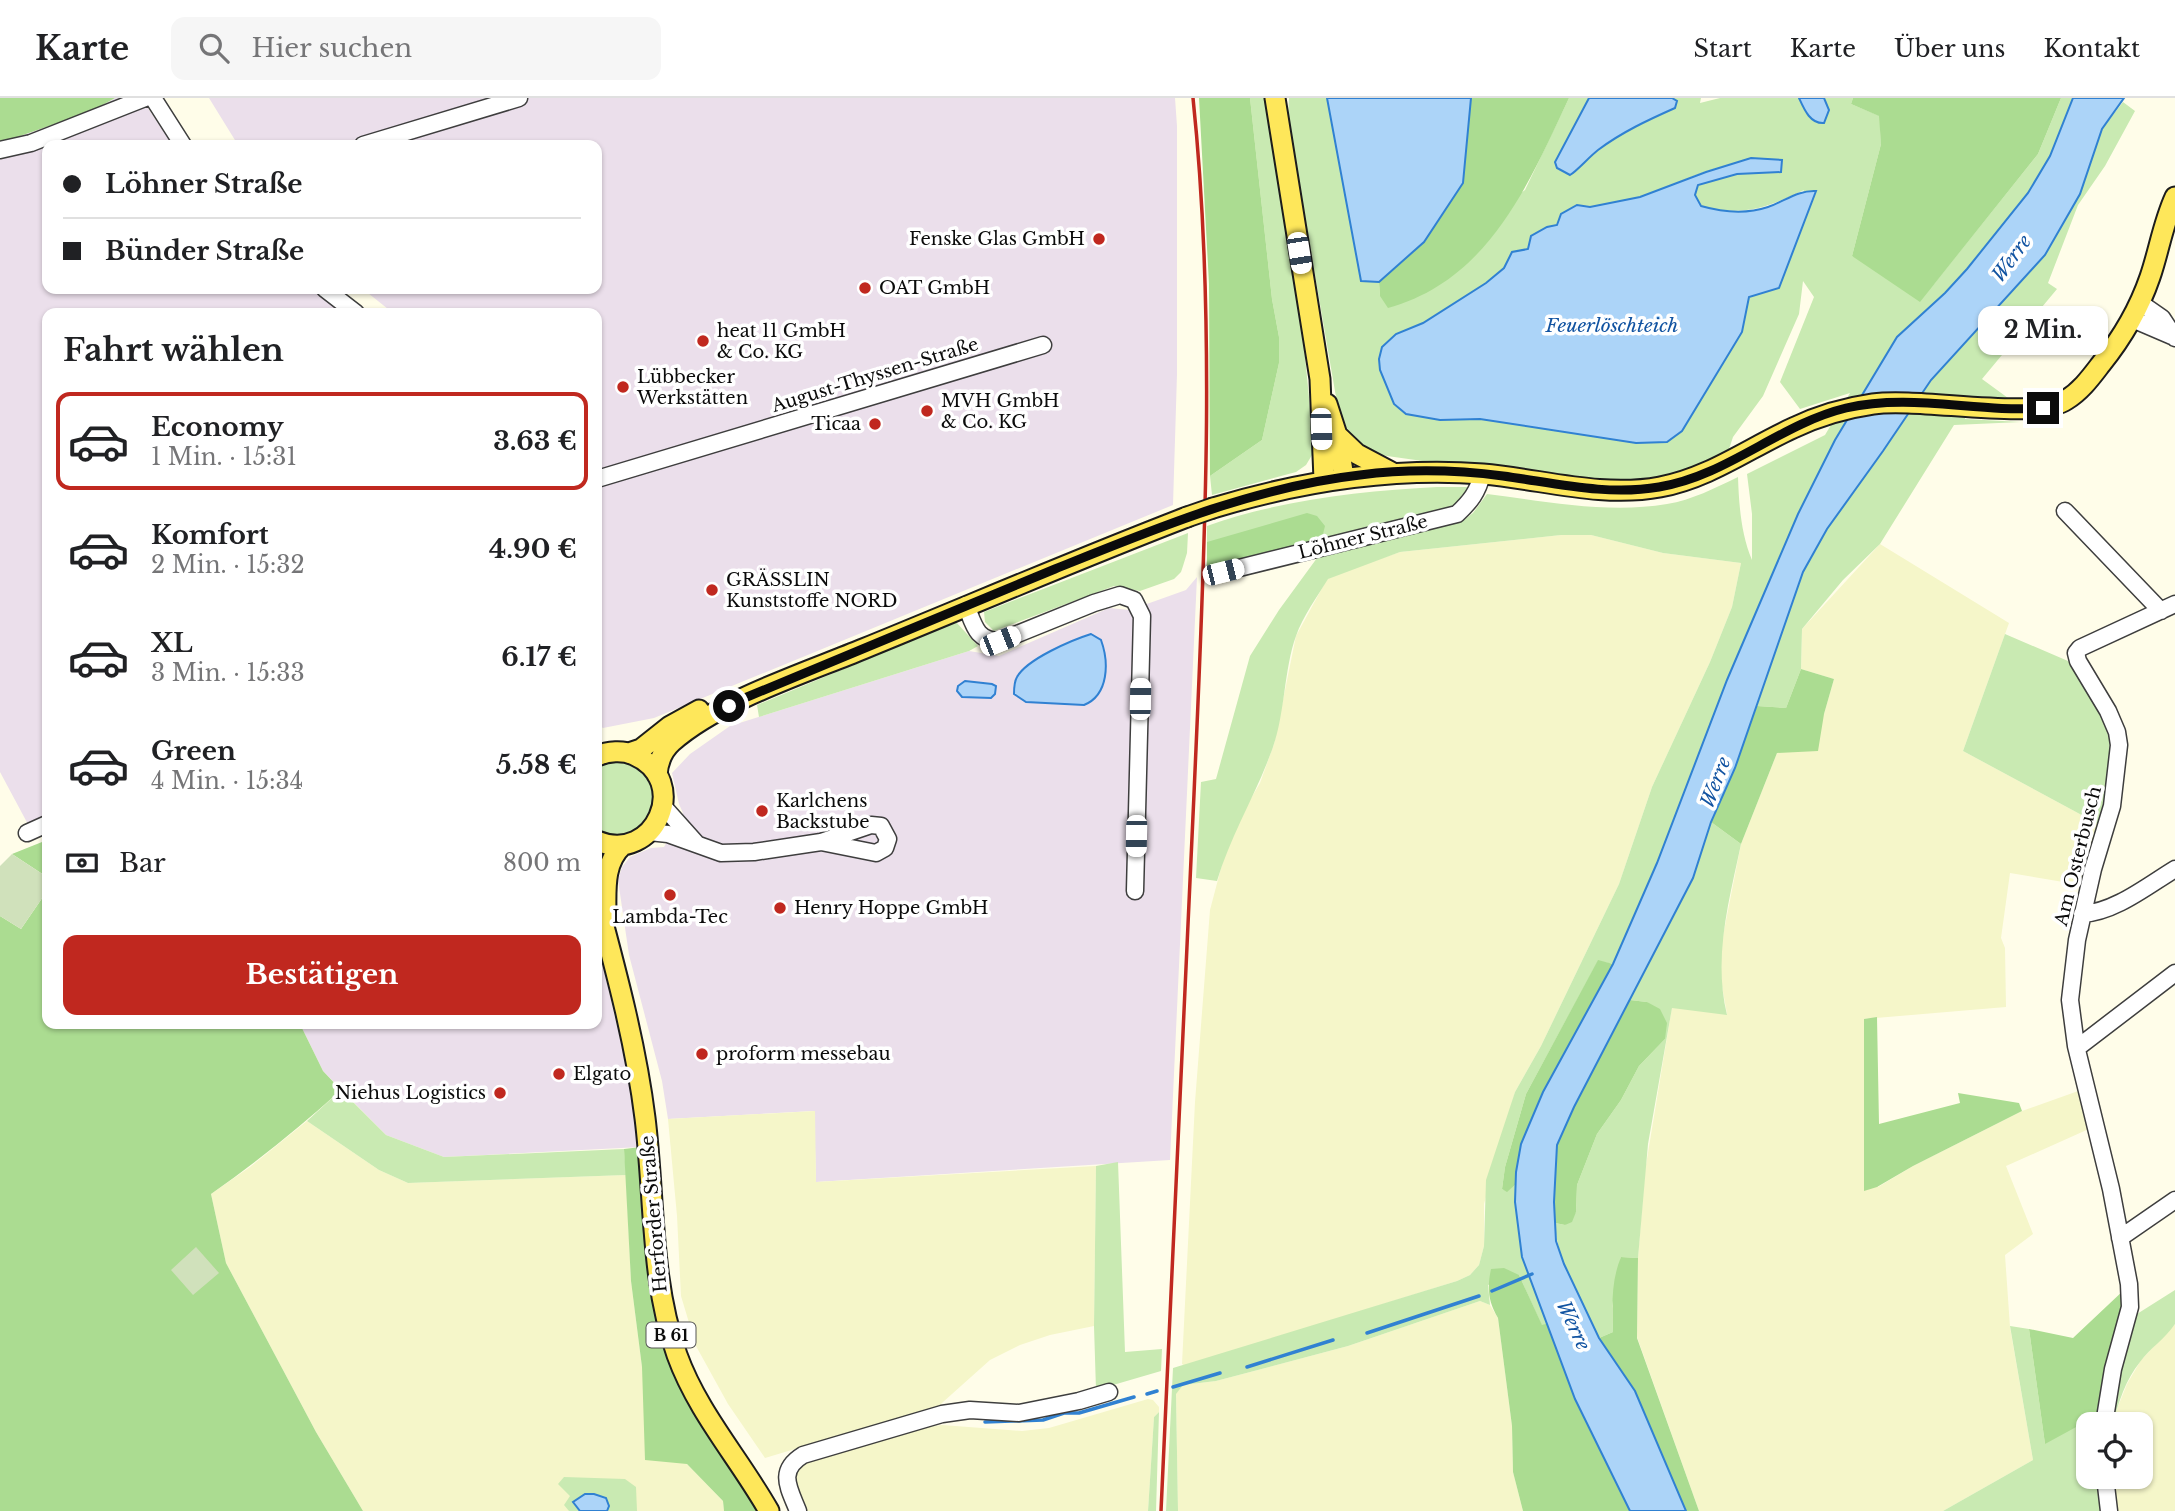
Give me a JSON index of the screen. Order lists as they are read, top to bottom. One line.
{"streets":{"main road":["Herforder Straße","B 61"],"street":["August-Thyssen-Straße","Löhner Straße","Am Osterbusch"]},"water":["Werre","Feuerlöschteich"],"places":["Fenske Glas GmbH","OAT GmbH","heat 11 GmbH & Co. KG","Lübbecker Werkstätten","MVH GmbH & Co. KG","Ticaa","GRÄSSLIN Kunststoffe NORD","Karlchens Backstube","Lambda-Tec","Henry Hoppe GmbH","proform messebau","Elgato","Niehus Logistics"],"page":{"header":"Karte","search":"Hier suchen","nav":["Start","Karte","Über uns","Kontakt"],"banner":["Löhner Straße","Bünder Straße"],"bubble":"2 Min.","heading":"Fahrt wählen","list":[{"name":"Economy","note":"1 Min. · 15:31","value":"3.63 €"},{"name":"Komfort","note":"2 Min. · 15:32","value":"4.90 €"},{"name":"XL","note":"3 Min. · 15:33","value":"6.17 €"},{"name":"Green","note":"4 Min. · 15:34","value":"5.58 €"}],"pay":["Bar","800 m"],"buttons":"Bestätigen"}}
